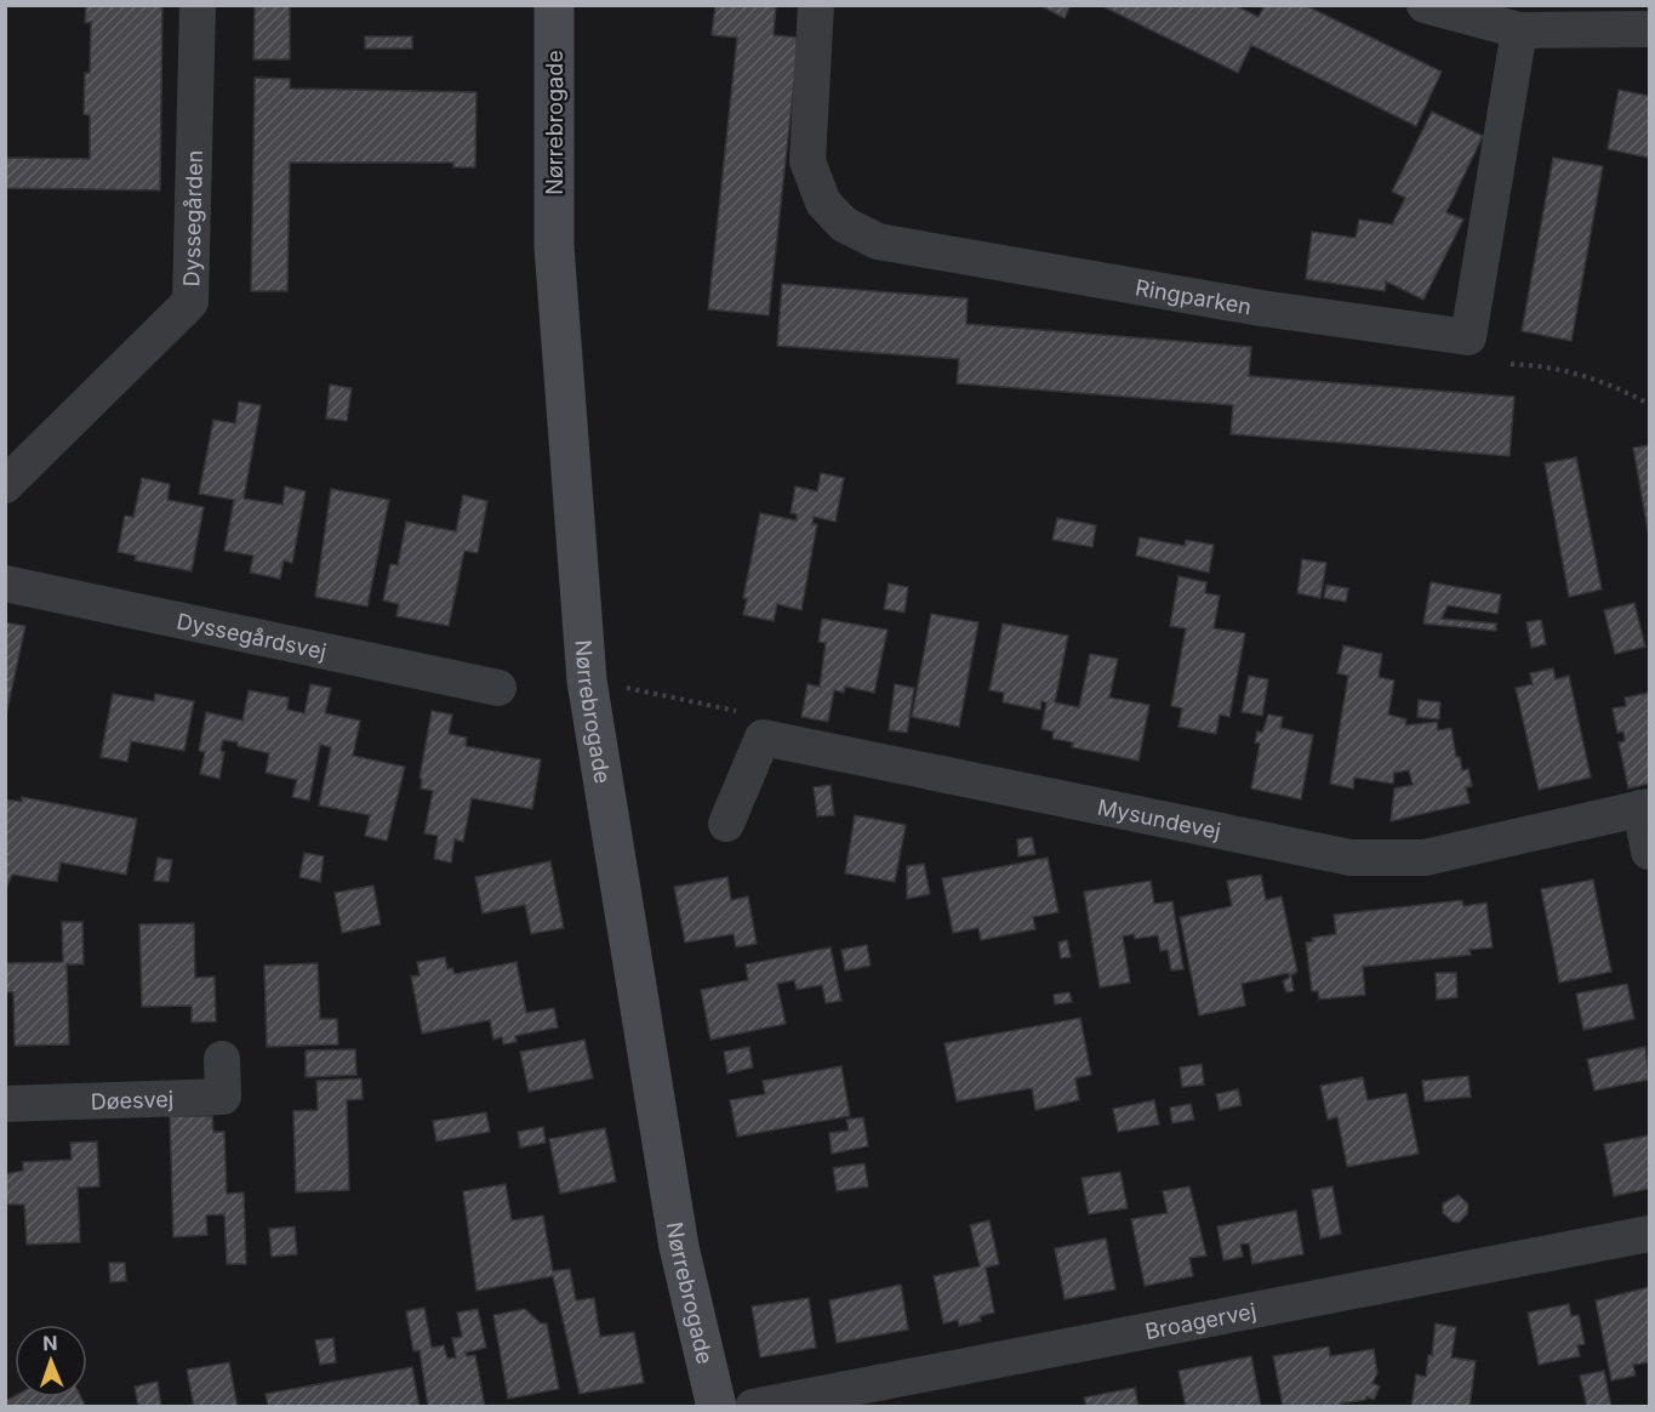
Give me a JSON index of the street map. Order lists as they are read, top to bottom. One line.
{"streets":{"street":["Nørrebrogade","Dyssegården","Ringparken","Dyssegårdsvej","Mysundevej","Døesvej","Broagervej"]},"north":"top"}
